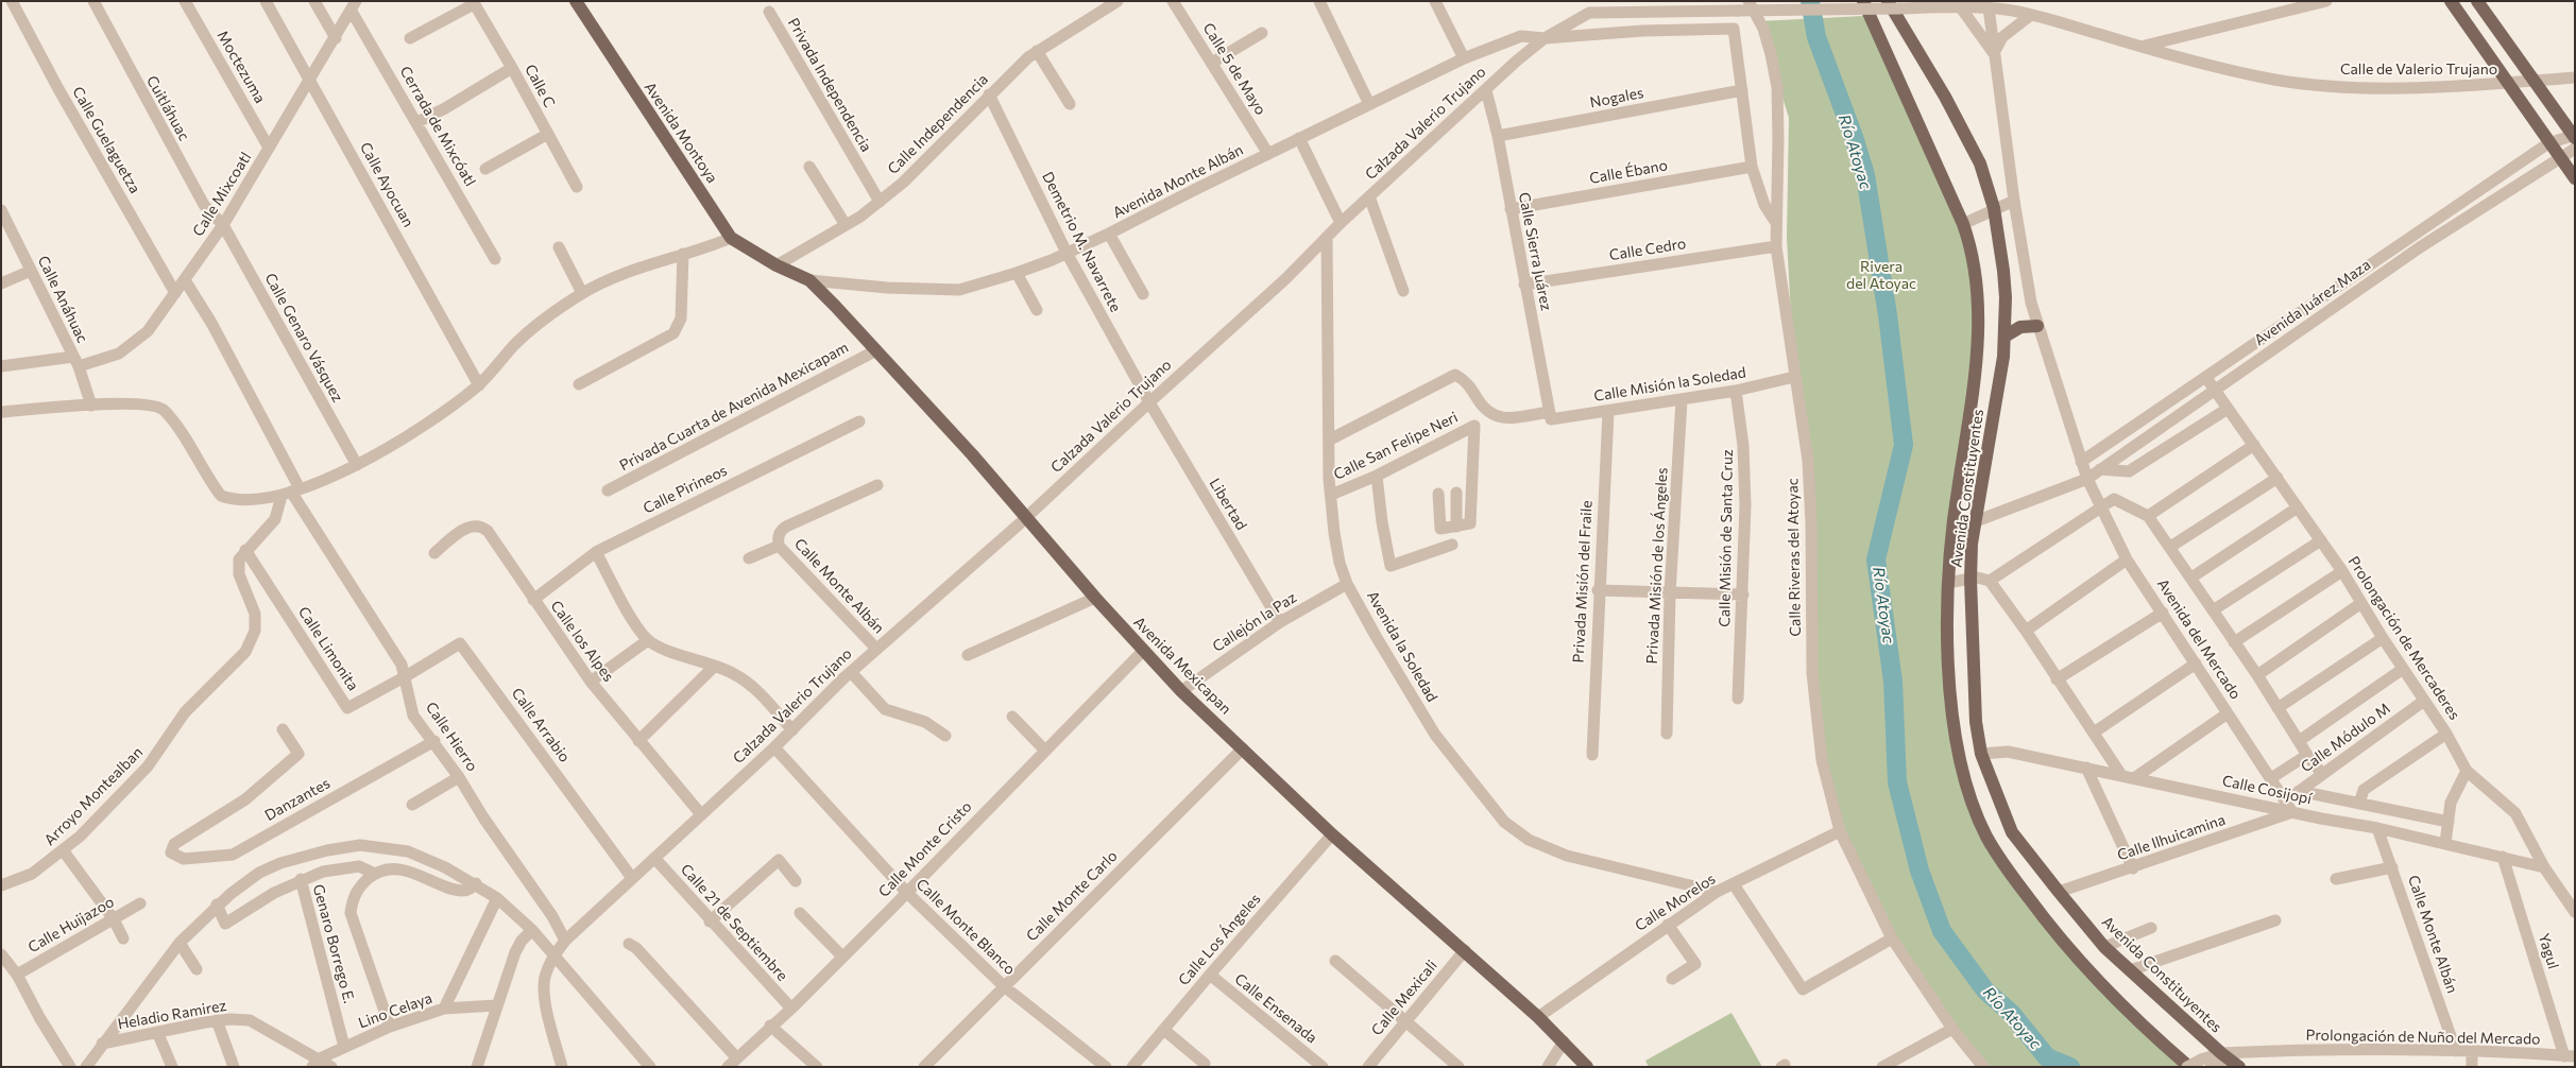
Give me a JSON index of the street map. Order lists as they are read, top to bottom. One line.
{"streets":{"main road":["Avenida Montoya","Avenida Constituyentes","Avenida Mexicapan"],"street":["Moctezuma","Calle 5 de Mayo","Calle de Valerio Trujano","Privada Independencia","Calle C","Nogales","Cuitláhuac","Calzada Valerio Trujano","Calle Independencia","Cerrada de Mixcóatl","Calle Guelaguetza","Calle Ébano","Avenida Monte Albán","Calle Ayocuan","Calle Mixcoatl","Demetrio M. Navarrete","Calle Cedro","Calle Sierra Juárez","Calle Anáhuac","Avenida Juárez Maza","Calle Genaro Vásquez","Calle Misión la Soledad","Privada Cuarta de Avenida Mexicapam","Calle San Felipe Neri","Calle Pirineos","Libertad","Calle Misión de Santa Cruz","Calle Riveras del Atoyac","Privada Misión de los Ángeles","Privada Misión del Fraile","Calle Monte Albán","Callejón la Paz","Prolongación de Mercaderes","Avenida del Mercado","Calle los Alpes","Avenida la Soledad","Calle Limonita","Calle Arrabio","Calle Hierro","Calle Módulo M","Calle Cosijopí","Arroyo Montealban","Danzantes","Calle Ilhuicamina","Calle Monte Cristo","Calle Monte Carlo","Calle Morelos","Calle 21 de Septiembre","Calle Huijazoo","Calle Monte Blanco","Calle Los Ángeles","Genaro Borrego E.","Yagul","Calle Mexicali","Calle Ensenada","Lino Celaya","Heladio Ramirez","Prolongación de Nuño del Mercado"]},"crossings":[["Moctezuma","Calle Mixcoatl"],["Calle 5 de Mayo","Avenida Monte Albán"],["Calle de Valerio Trujano","Calzada Valerio Trujano"],["Calle de Valerio Trujano","Avenida del Mercado"],["Privada Independencia","Calle Independencia"],["Nogales","Avenida Monte Albán"],["Nogales","Calle Sierra Juárez"],["Cuitláhuac","Calle Mixcoatl"],["Cuitláhuac","Calle Genaro Vásquez"],["Calzada Valerio Trujano","Avenida Monte Albán"],["Calzada Valerio Trujano","Demetrio M. Navarrete"],["Calzada Valerio Trujano","Calle Sierra Juárez"],["Calzada Valerio Trujano","Libertad"],["Calzada Valerio Trujano","Calle Monte Albán"],["Calzada Valerio Trujano","Calle los Alpes"],["Calzada Valerio Trujano","Avenida la Soledad"],["Calzada Valerio Trujano","Avenida Mexicapan"],["Calzada Valerio Trujano","Calle Arrabio"],["Calzada Valerio Trujano","Calle Hierro"],["Calzada Valerio Trujano","Calle 21 de Septiembre"],["Calzada Valerio Trujano","Calle Monte Blanco"],["Calle Independencia","Avenida Montoya"],["Calle Independencia","Demetrio M. Navarrete"],["Cerrada de Mixcóatl","Calle Mixcoatl"],["Avenida Montoya","Avenida Monte Albán"],["Avenida Montoya","Avenida Mexicapan"],["Calle Guelaguetza","Calle Mixcoatl"],["Calle Ébano","Calle Sierra Juárez"],["Avenida Monte Albán","Demetrio M. Navarrete"],["Avenida Monte Albán","Avenida Mexicapan"],["Calle Ayocuan","Calle Mixcoatl"],["Calle Mixcoatl","Calle Anáhuac"],["Calle Mixcoatl","Calle Genaro Vásquez"],["Demetrio M. Navarrete","Libertad"],["Calle Cedro","Calle Sierra Juárez"],["Calle Cedro","Calle Riveras del Atoyac"],["Calle Sierra Juárez","Calle Misión la Soledad"],["Avenida Juárez Maza","Avenida Constituyentes"],["Avenida Juárez Maza","Prolongación de Mercaderes"],["Avenida Juárez Maza","Avenida del Mercado"],["Calle Misión la Soledad","Calle Misión de Santa Cruz"],["Calle Misión la Soledad","Calle Riveras del Atoyac"],["Calle Misión la Soledad","Privada Misión de los Ángeles"],["Calle Misión la Soledad","Privada Misión del Fraile"],["Calle Misión la Soledad","Avenida la Soledad"],["Privada Cuarta de Avenida Mexicapam","Avenida Mexicapan"],["Calle San Felipe Neri","Avenida la Soledad"],["Avenida Constituyentes","Calle Cosijopí"],["Avenida Constituyentes","Calle Ilhuicamina"],["Avenida Constituyentes","Prolongación de Nuño del Mercado"],["Calle Pirineos","Calle los Alpes"],["Libertad","Callejón la Paz"],["Calle Riveras del Atoyac","Calle Morelos"],["Calle Monte Albán","Calle Cosijopí"],["Calle Monte Albán","Prolongación de Nuño del Mercado"],["Callejón la Paz","Avenida la Soledad"],["Callejón la Paz","Avenida Mexicapan"],["Prolongación de Mercaderes","Calle Módulo M"],["Prolongación de Mercaderes","Calle Cosijopí"],["Avenida del Mercado","Calle Módulo M"],["Avenida del Mercado","Calle Cosijopí"],["Avenida del Mercado","Calle Ilhuicamina"],["Avenida la Soledad","Calle Morelos"],["Calle Limonita","Calle Arrabio"],["Calle Limonita","Calle Hierro"],["Calle Limonita","Arroyo Montealban"],["Avenida Mexicapan","Calle Monte Cristo"],["Avenida Mexicapan","Calle Monte Carlo"],["Avenida Mexicapan","Calle Morelos"],["Avenida Mexicapan","Calle Los Ángeles"],["Avenida Mexicapan","Calle Mexicali"],["Calle Arrabio","Calle Hierro"],["Calle Hierro","Arroyo Montealban"],["Calle Hierro","Danzantes"],["Calle Cosijopí","Calle Ilhuicamina"],["Calle Cosijopí","Yagul"],["Calle Monte Cristo","Calle 21 de Septiembre"],["Calle Monte Cristo","Calle Monte Blanco"],["Calle Monte Carlo","Calle Monte Blanco"],["Calle Los Ángeles","Calle Ensenada"],["Genaro Borrego E.","Lino Celaya"],["Yagul","Prolongación de Nuño del Mercado"],["Lino Celaya","Heladio Ramirez"]],"water":["Río Atoyac"],"parks":["Rivera del Atoyac"]}
